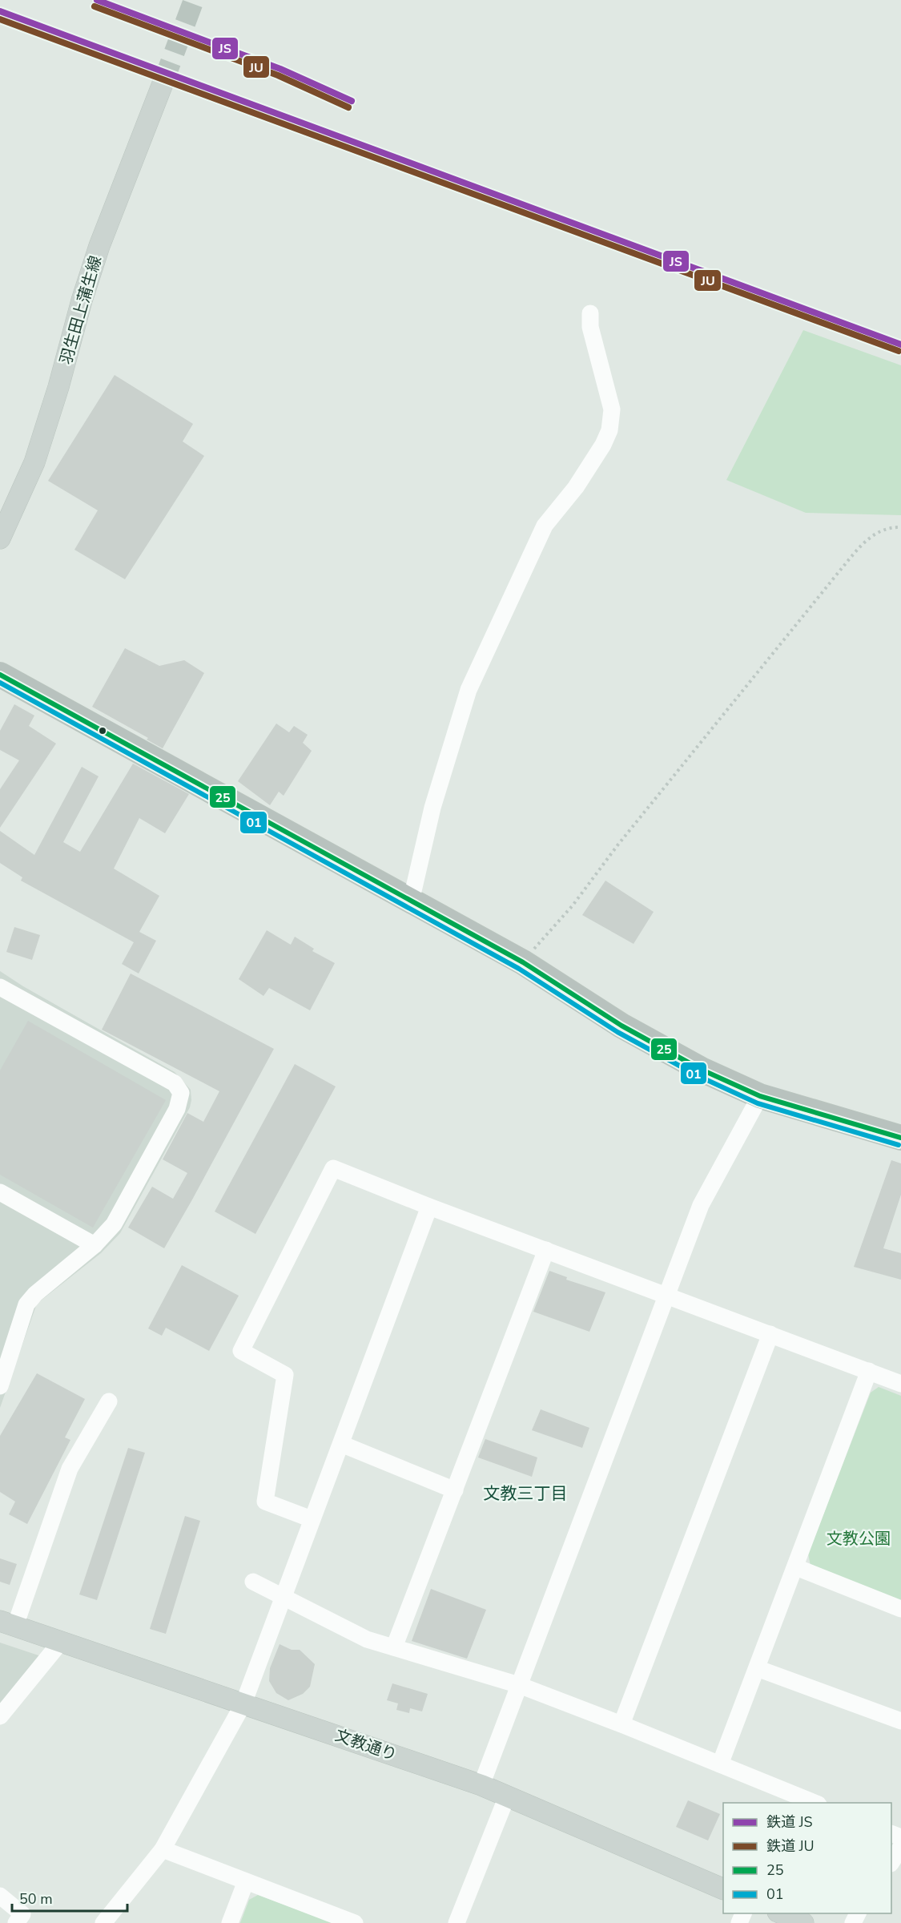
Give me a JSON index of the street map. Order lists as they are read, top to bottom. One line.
{"streets":{"main road":["羽生田上蒲生線","文教通り"]},"districts":["文教三丁目"],"parks":["文教公園"],"lines":["rail line JS","rail line JU","transit line 25","transit line 01"],"legend":["鉄道 JS","鉄道 JU","25","01"],"scale_bar":"50 m"}
